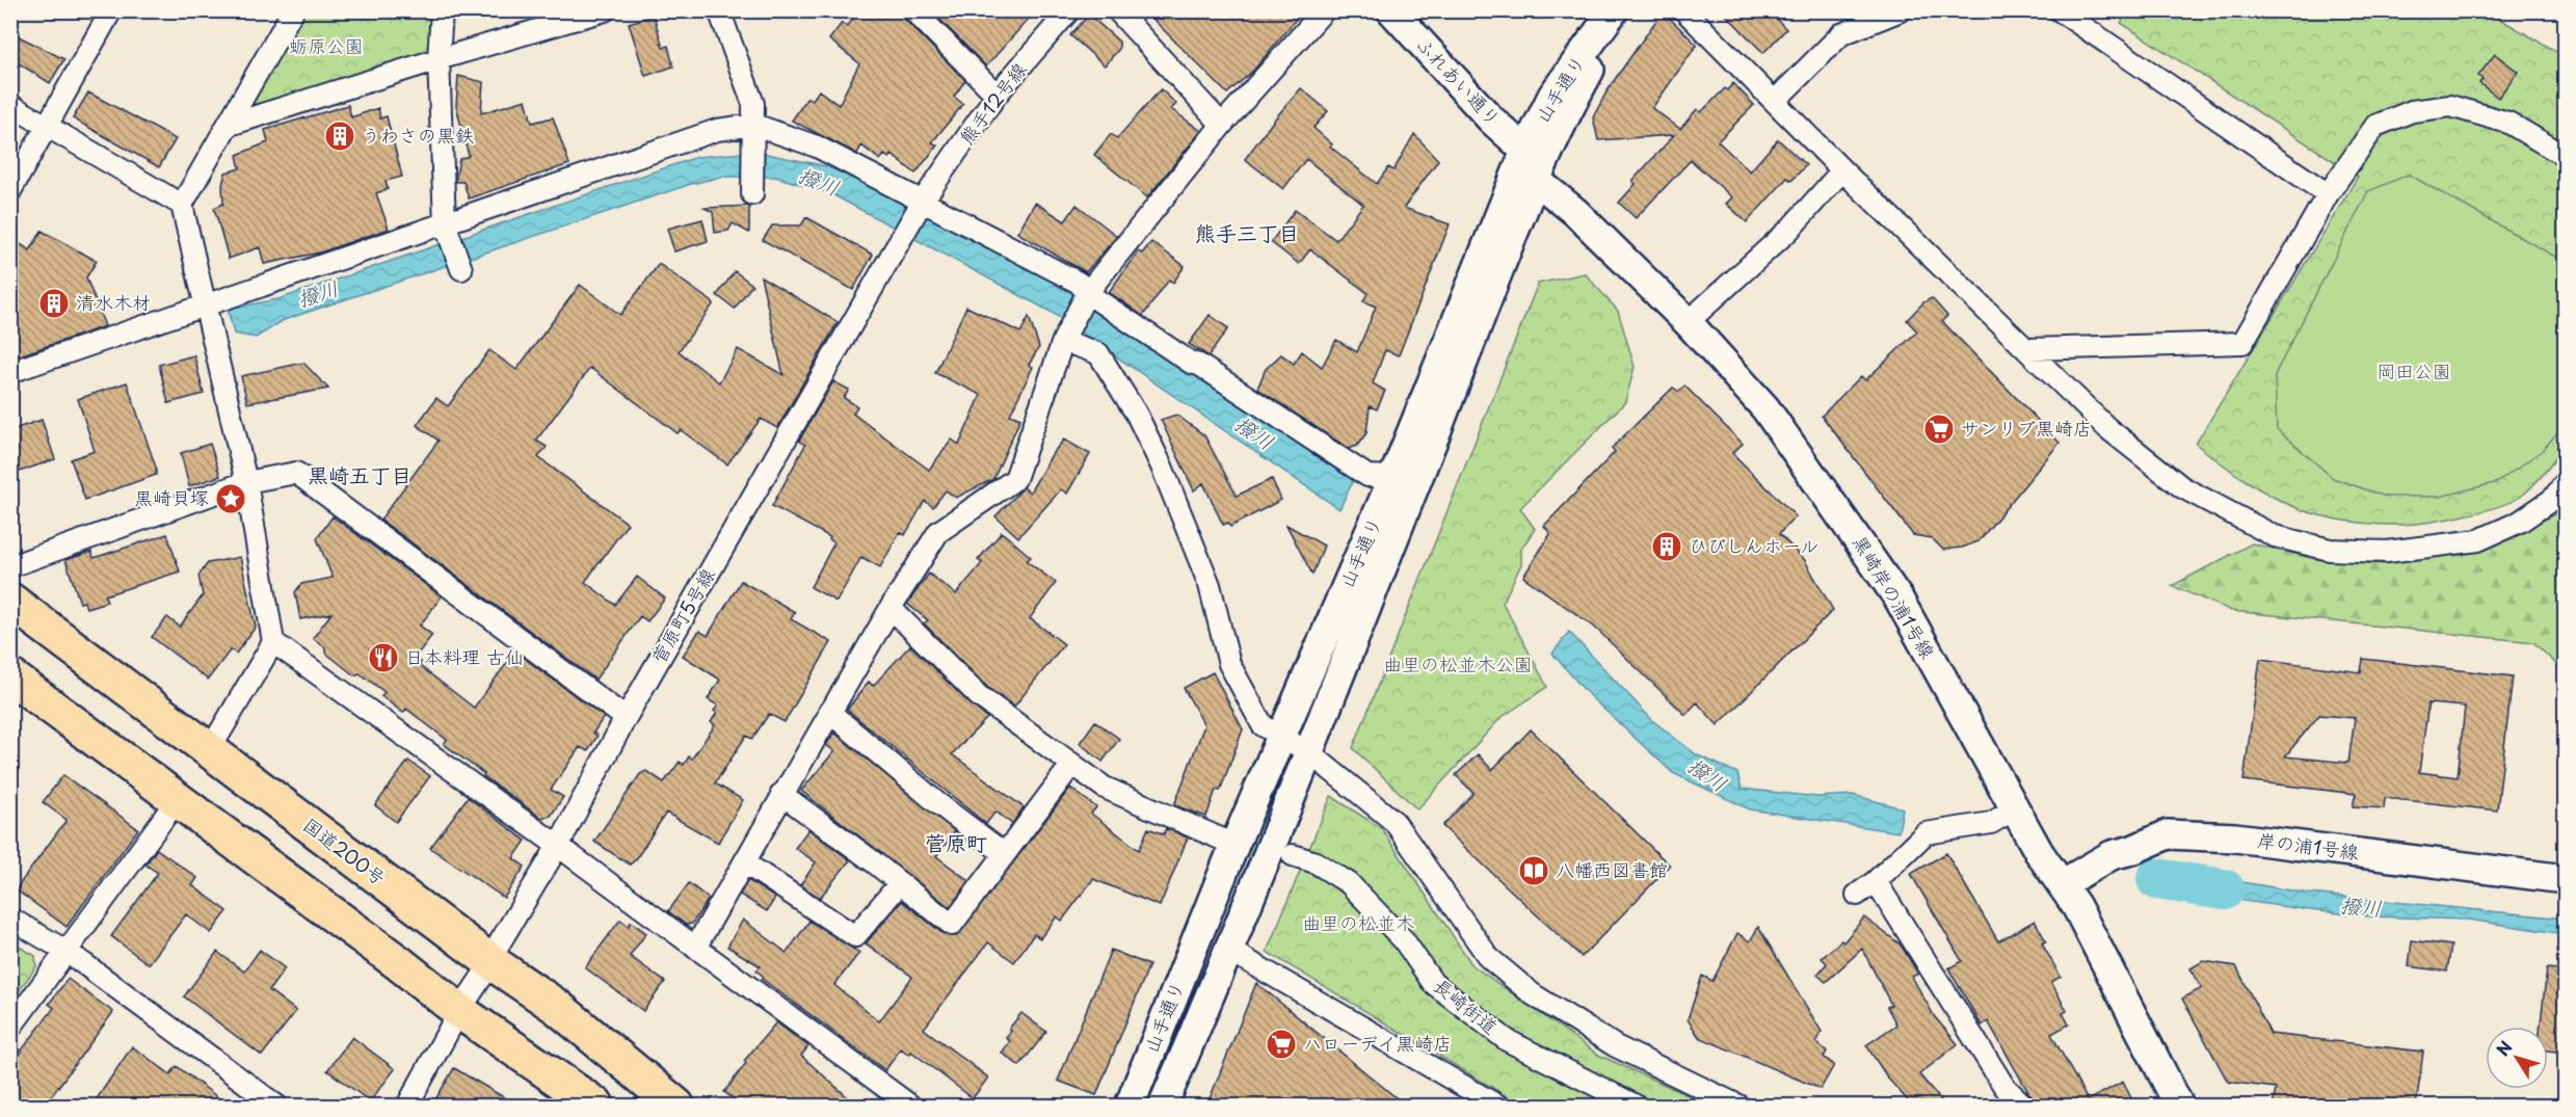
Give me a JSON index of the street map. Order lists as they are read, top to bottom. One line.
{"streets":{"highway":["国道200号"],"street":["ふれあい通り","山手通り","熊手12号線","黒崎岸の浦1号線","菅原町5号線","岸の浦1号線","長崎街道"]},"crossings":[["ふれあい通り","山手通り"],["山手通り","黒崎岸の浦1号線"],["熊手12号線","菅原町5号線"],["黒崎岸の浦1号線","岸の浦1号線"],["菅原町5号線","国道200号"]],"districts":["熊手三丁目","黒崎五丁目","菅原町"],"water":["撥川"],"parks":["蛎原公園","岡田公園","曲里の松並木公園","曲里の松並木"],"places":{"building":["うわさの黒鉄","清水木材","ひびしんホール"],"supermarket":["サンリブ黒崎店","ハローデイ黒崎店"],"place":["黒崎貝塚"],"restaurant":["日本料理 古仙"],"library":["八幡西図書館"]},"north":"top left"}
